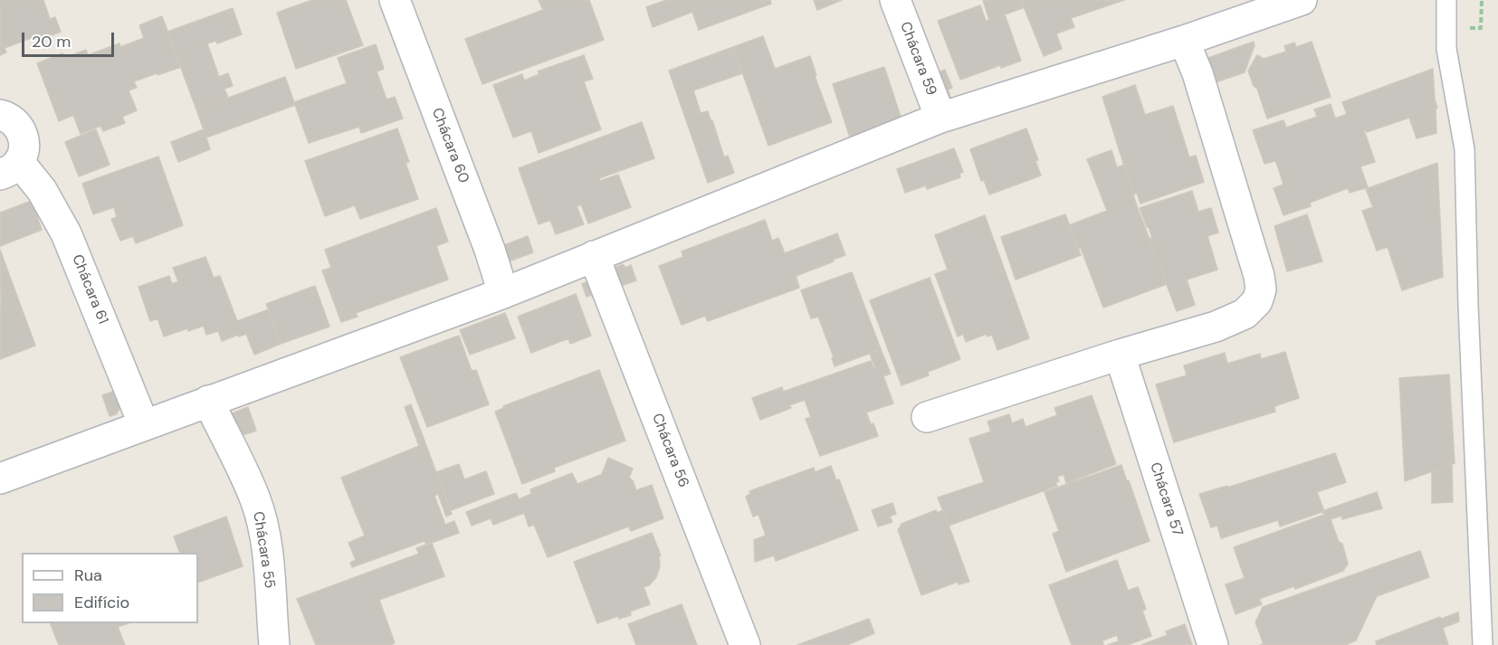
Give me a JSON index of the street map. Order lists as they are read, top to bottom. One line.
{"streets":{"street":["Chácara 59","Chácara 60","Chácara 61","Chácara 56","Chácara 57","Chácara 55"]},"legend":["Rua","Edifício"],"scale_bar":"20 m"}
